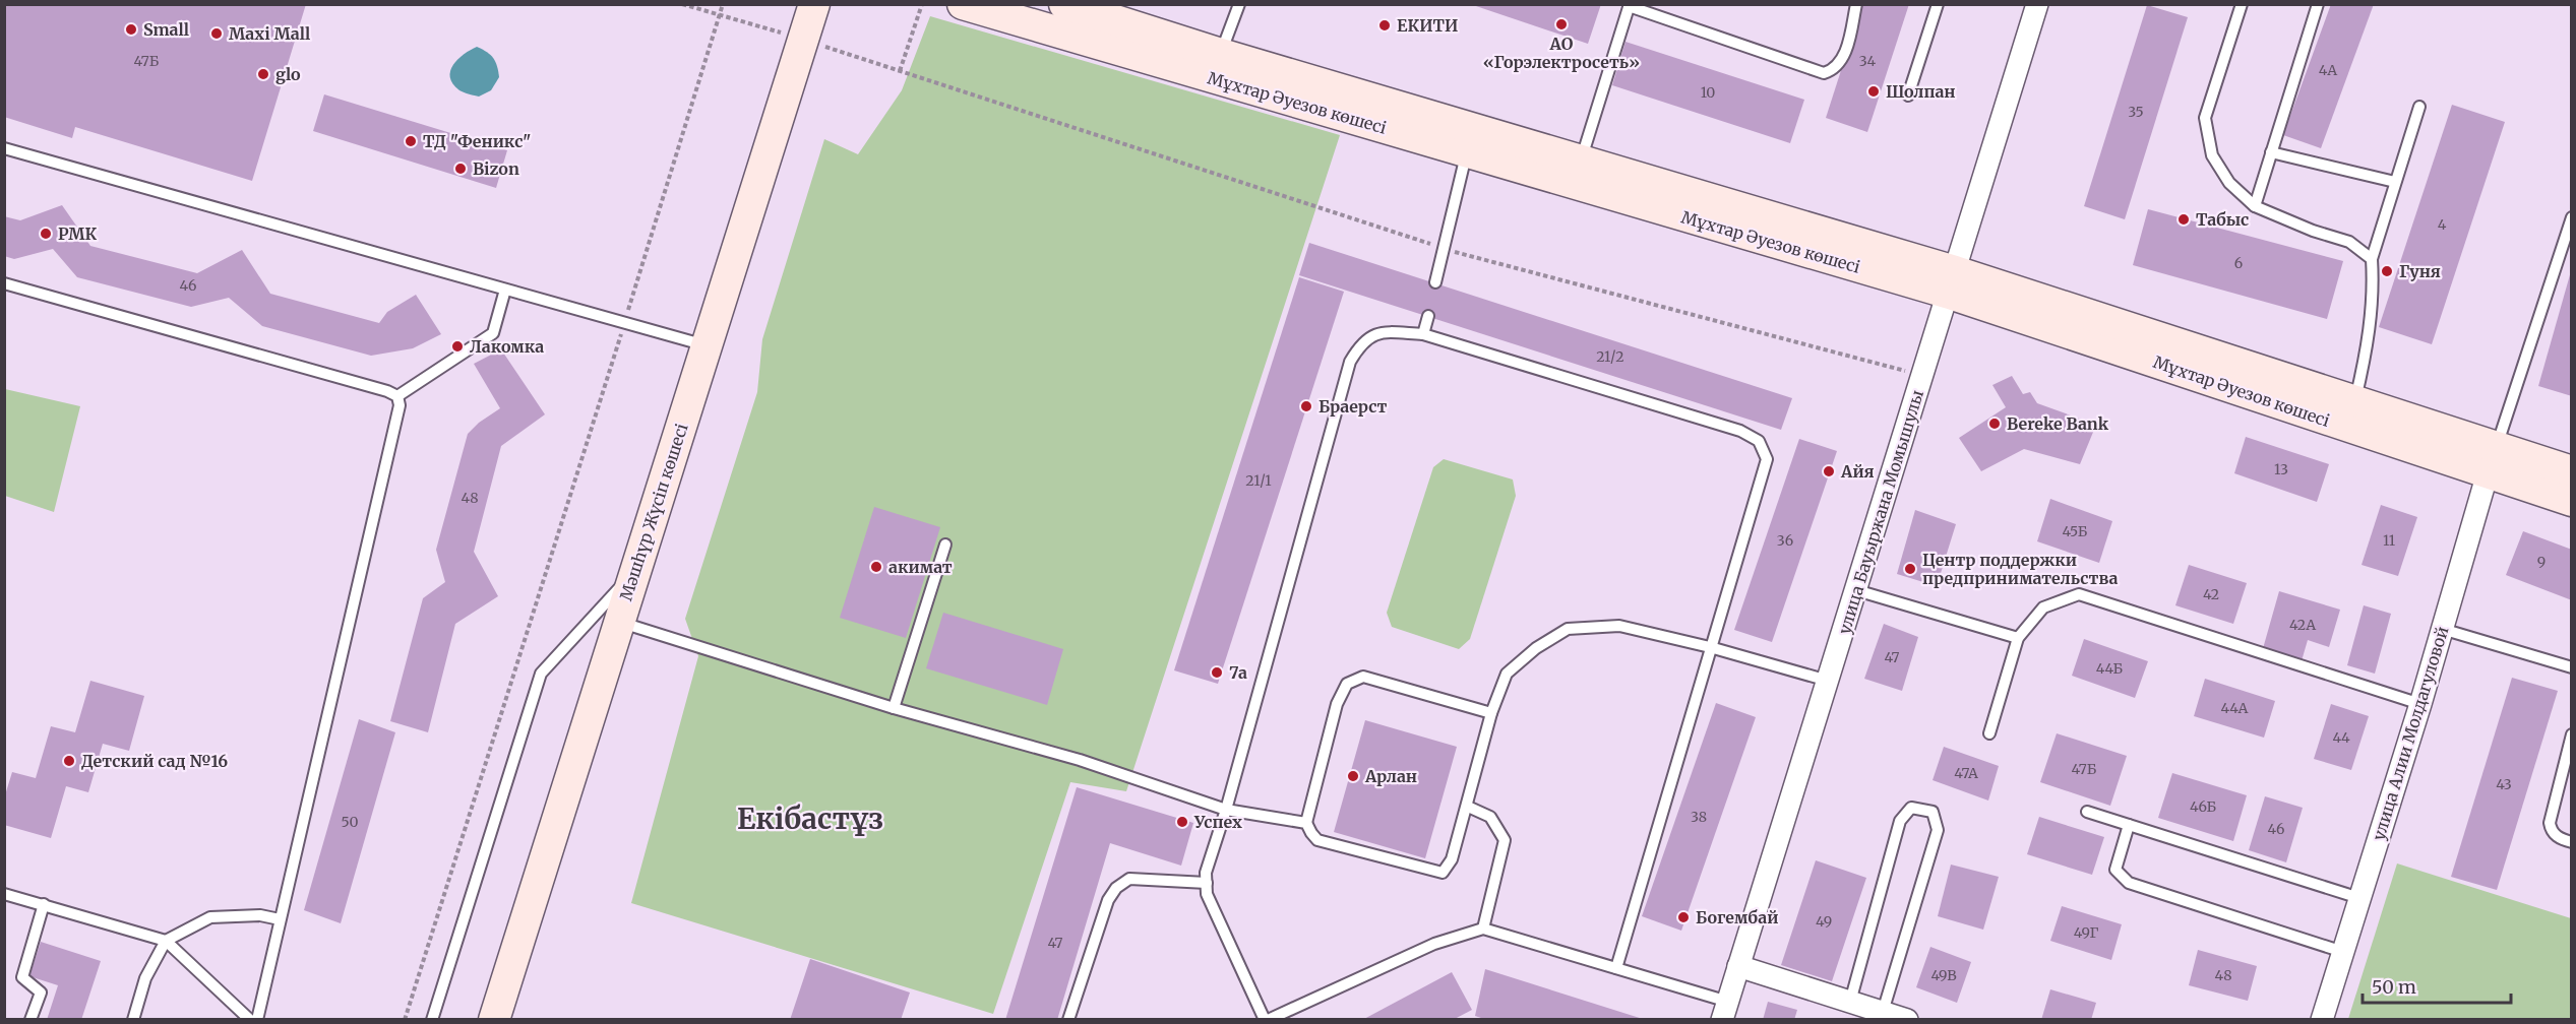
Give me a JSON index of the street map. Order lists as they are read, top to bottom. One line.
{"streets":{"street":["Мұхтар Әуезов көшесі","Мәшһүр Жүсіп көшесі","улица Бауыржана Момышулы","улица Алии Молдагуловой"]},"crossings":[["Мұхтар Әуезов көшесі","улица Бауыржана Момышулы"],["Мұхтар Әуезов көшесі","улица Алии Молдагуловой"]],"districts":["Екібастұз"],"places":["АО «Горэлектросеть»","ЕКИТИ","Small","Maxi Mall","glo","Шолпан","ТД \"Феникс\"","Bizon","Табыс","РМК","Гуня","Лакомка","Браерст","Bereke Bank","Айя","акимат","Центр поддержки предпринимательства","7а","Детский сад №16","Арлан","Успех","Богембай"],"house_numbers":["47Б","34","4А","10","35","4","6","46","21/2","13","21/1","48","45Б","36","11","9","42","42А","47","44Б","44А","44","47Б","47А","43","46Б","38","50","46","49","49Г","47","49В","48"],"scale_bar":"50 m"}
